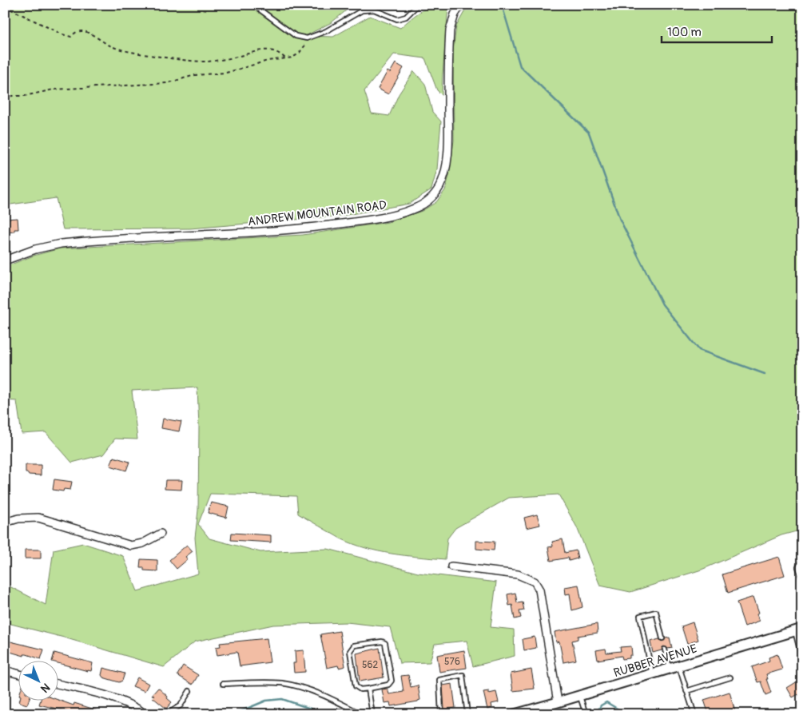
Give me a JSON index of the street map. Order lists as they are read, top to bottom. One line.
{"streets":{"street":["ANDREW MOUNTAIN ROAD","RUBBER AVENUE"]},"house_numbers":["576","562"],"scale_bar":"100 m","north":"bottom right"}
